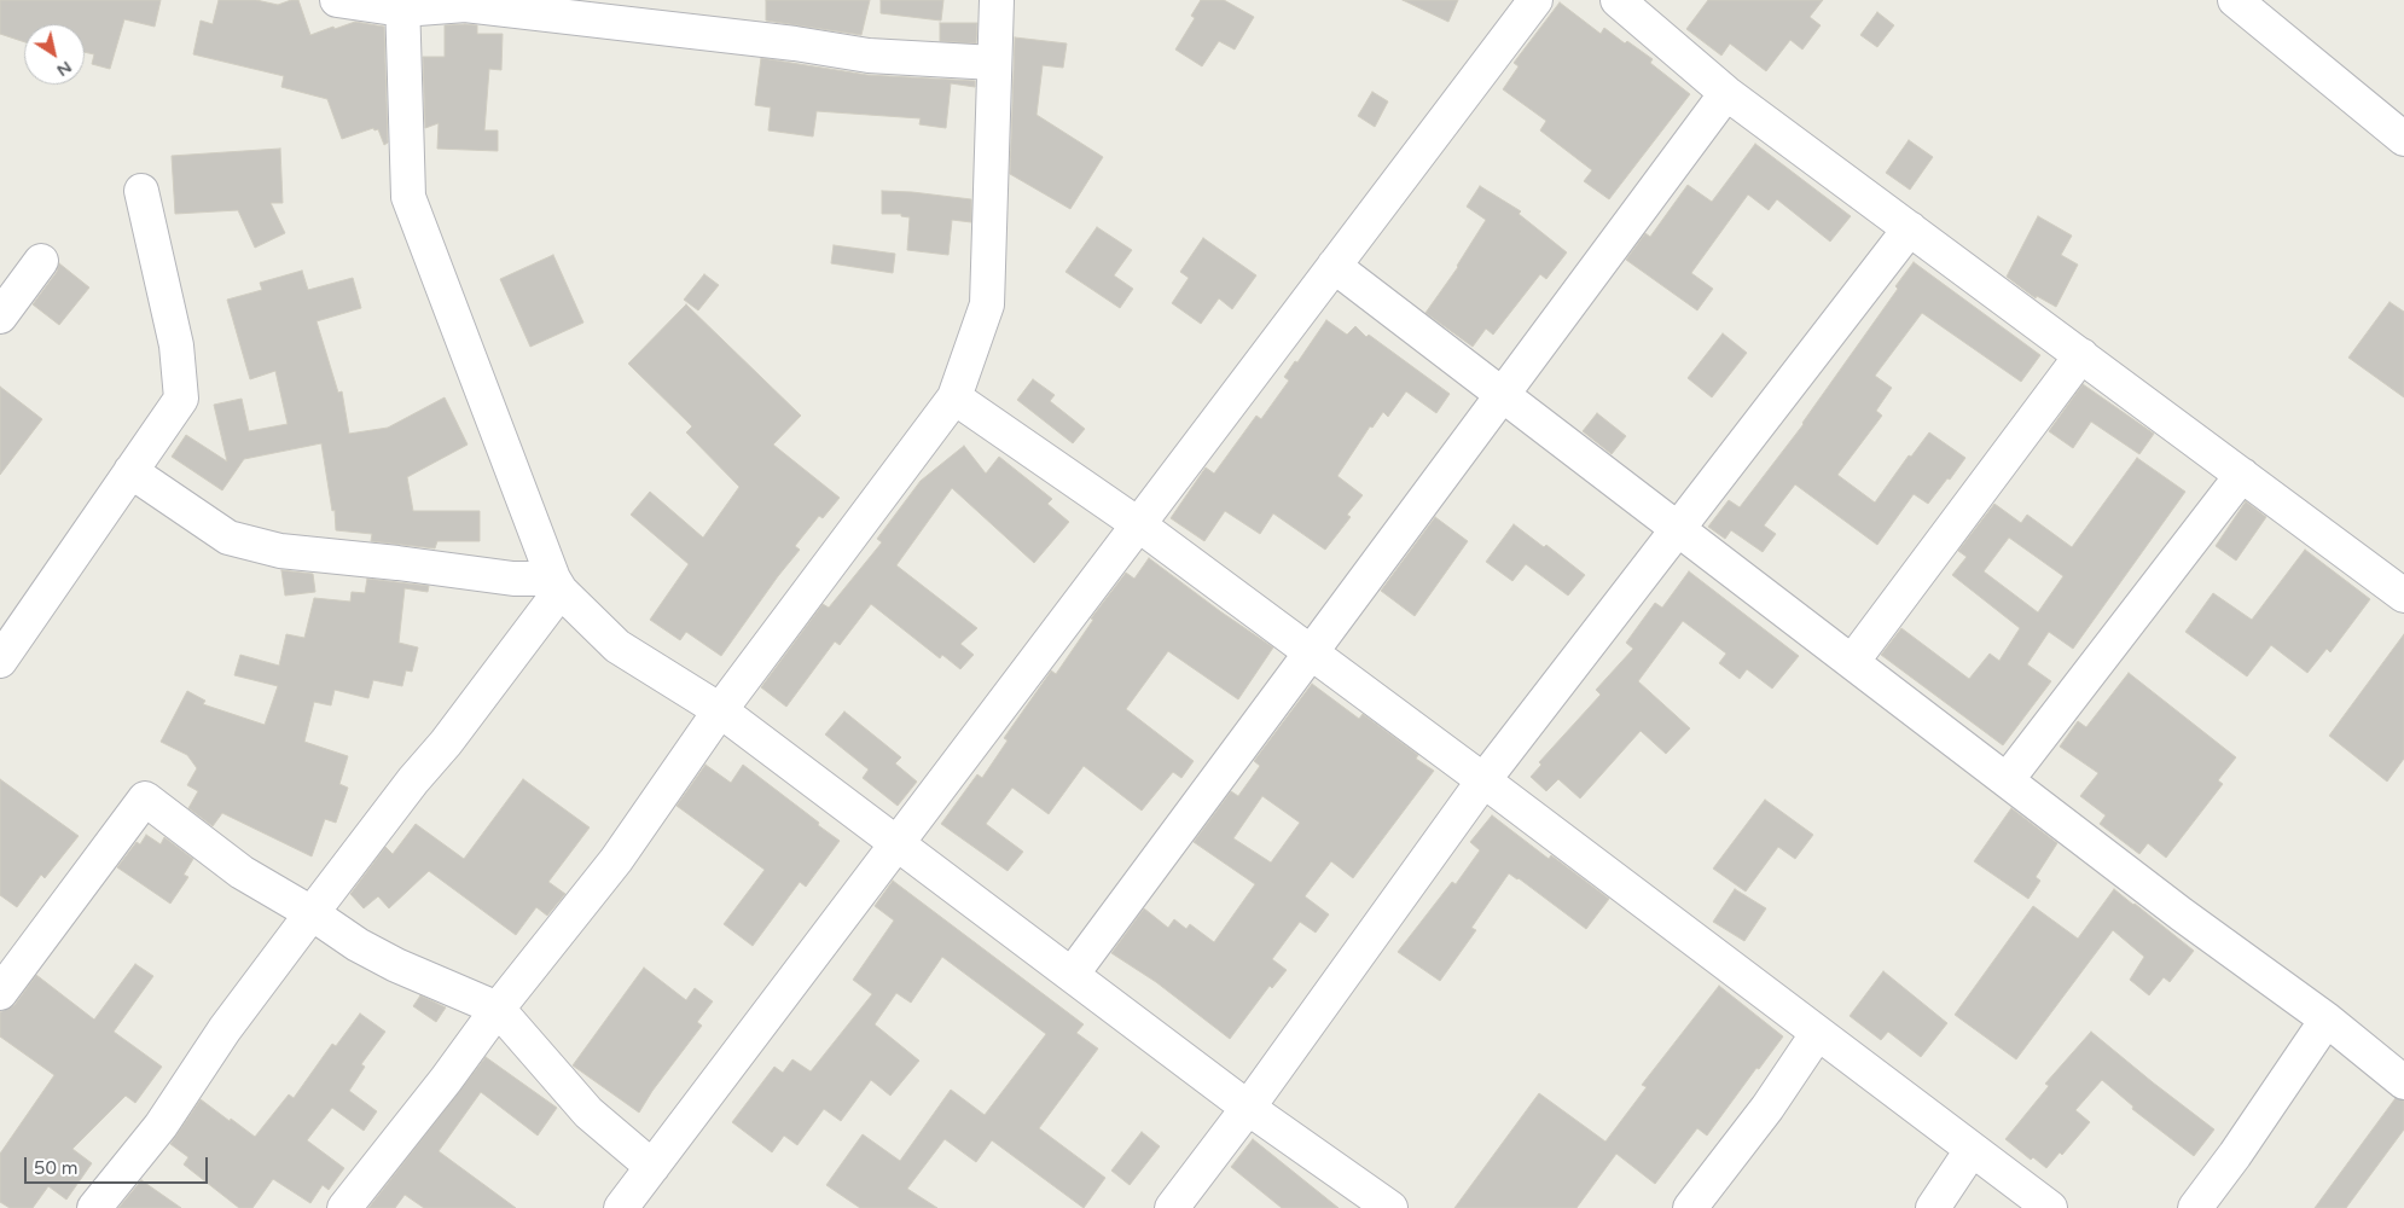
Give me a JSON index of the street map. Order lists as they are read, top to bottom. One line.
{"scale_bar":"50 m","north":"bottom right"}
